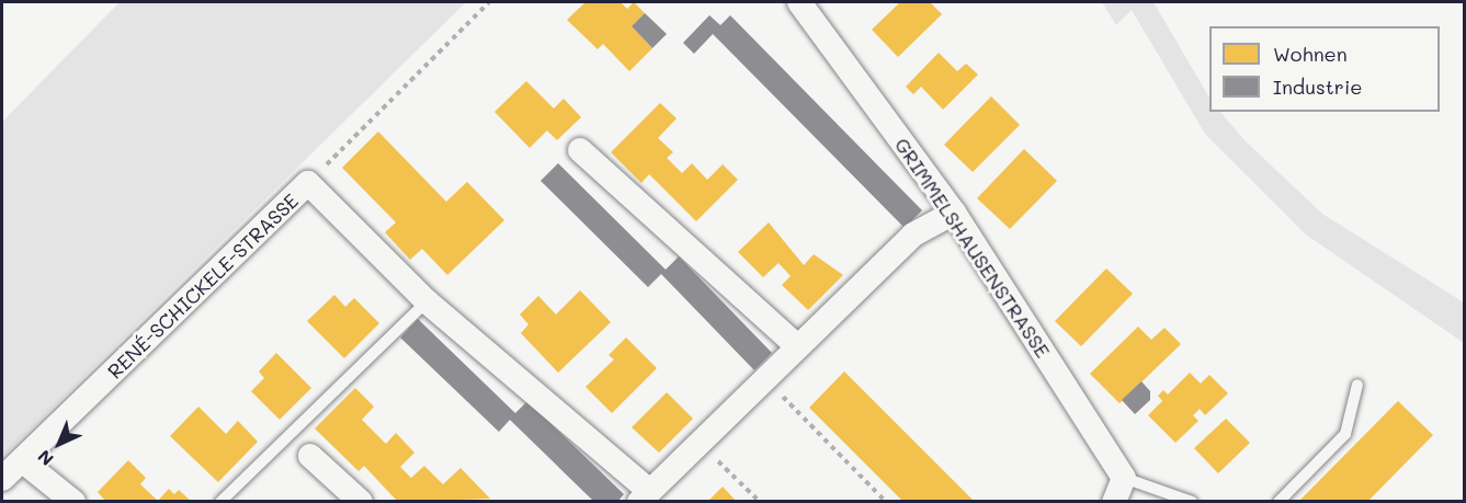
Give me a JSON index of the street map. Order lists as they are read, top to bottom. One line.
{"streets":{"street":["GRIMMELSHAUSENSTRASSE","RENÉ-SCHICKELE-STRASSE"]},"crossings":[["GRIMMELSHAUSENSTRASSE","RENÉ-SCHICKELE-STRASSE"]],"legend":["Wohnen","Industrie"],"north":"bottom left"}
